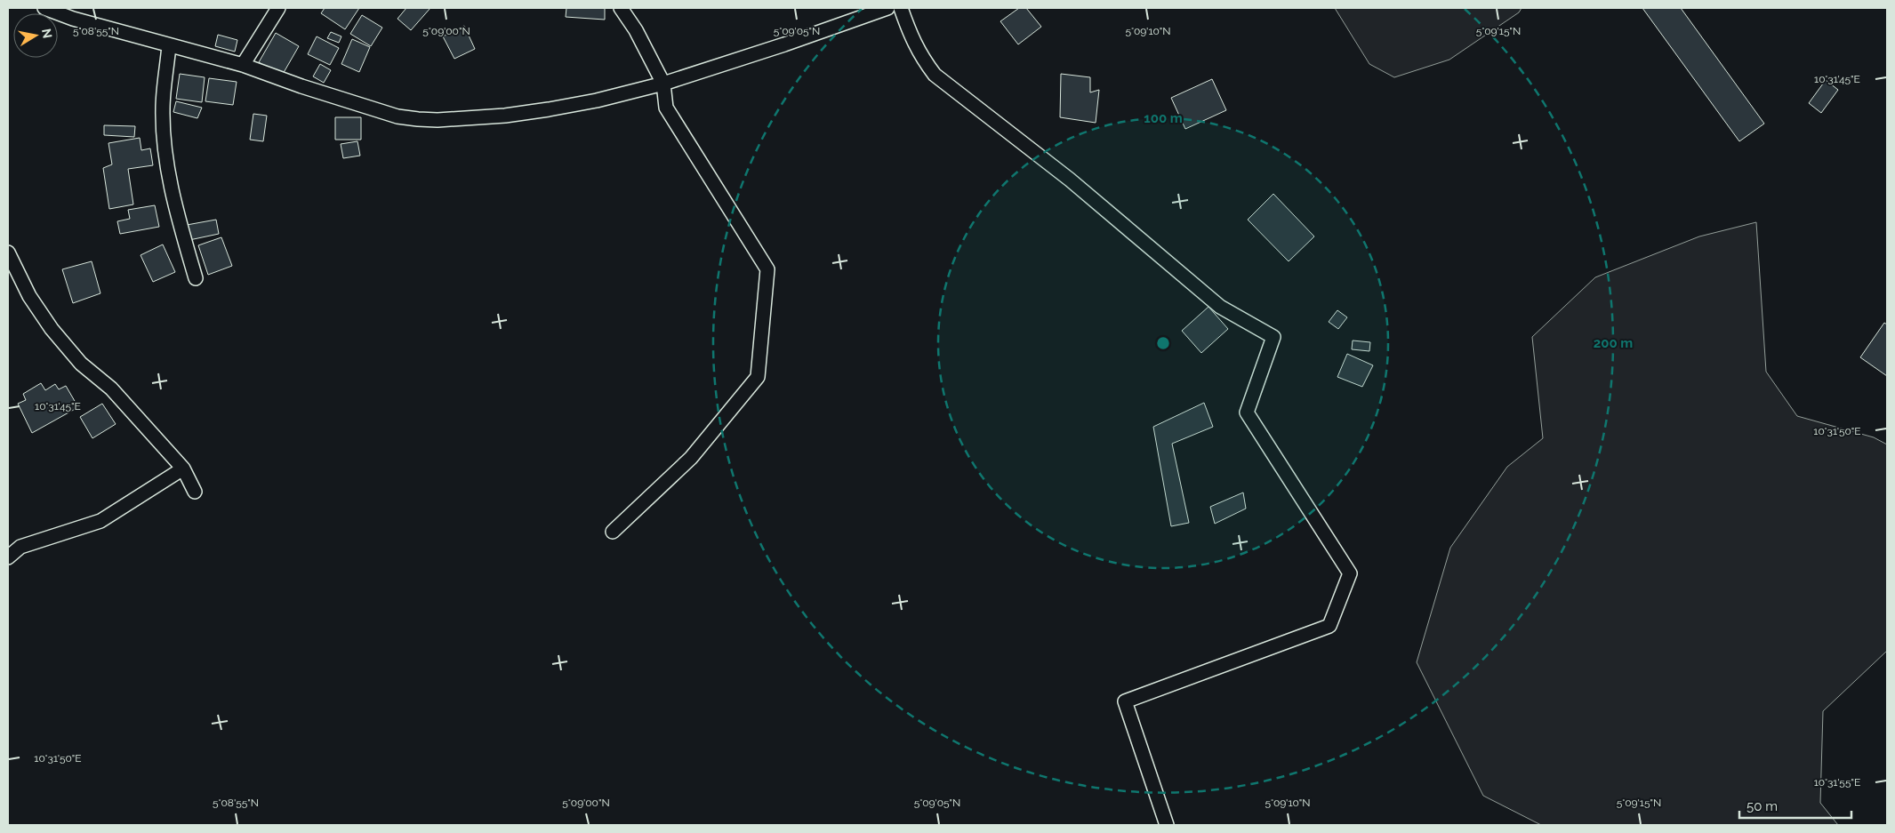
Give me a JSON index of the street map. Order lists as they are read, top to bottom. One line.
{"scale_bar":"50 m","north":"right","coordinates":["5°08'55\"N","5°09'00\"N","5°09'05\"N","5°09'10\"N","5°09'15\"N","10°31'45\"E","10°31'50\"E","10°31'55\"E"],"rings":["100 m","200 m"]}
